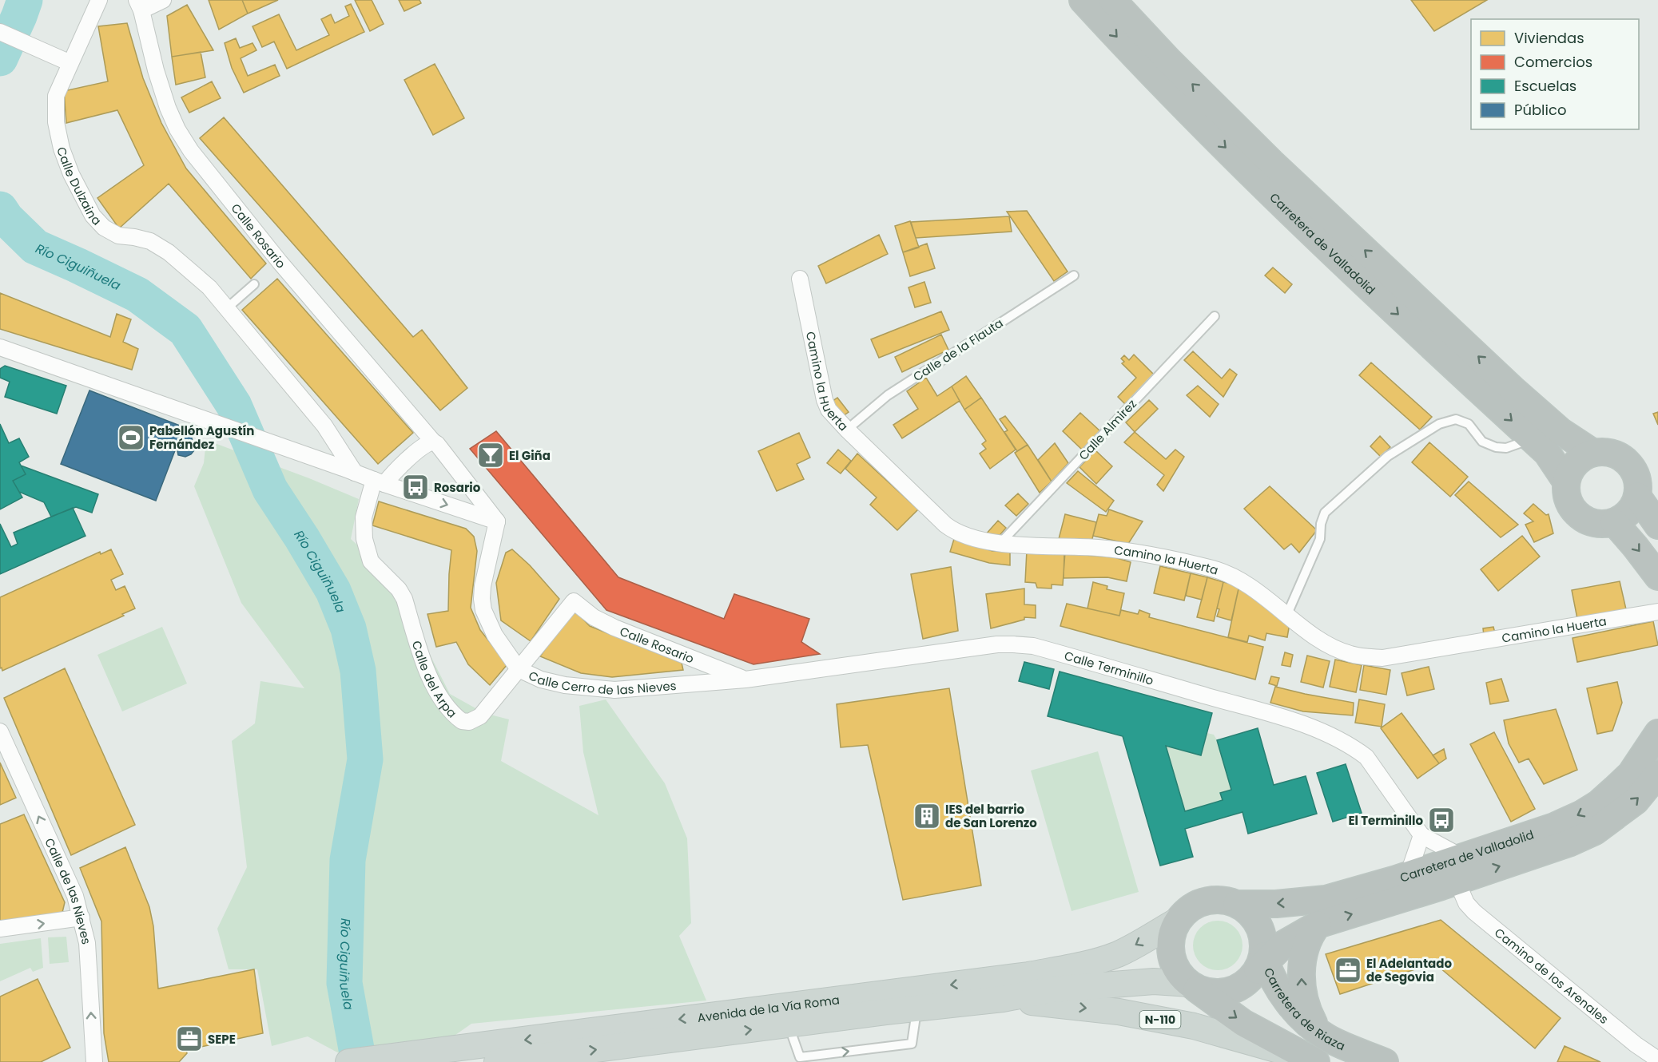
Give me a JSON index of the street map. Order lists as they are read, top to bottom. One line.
{"streets":{"highway":["Carretera de Valladolid","Carretera de Riaza","N-110"],"main road":["Avenida de la Vía Roma"],"street":["Calle Dulzaina","Calle Rosario","Camino la Huerta","Calle Terminillo","Calle del Arpa","Calle Cerro de las Nieves","Calle de las Nieves","Camino de los Arenales"],"lane":["Calle de la Flauta","Calle Almirez"]},"crossings":[["Calle Rosario","Calle Terminillo"],["Calle Rosario","Calle del Arpa"],["Calle Rosario","Calle Cerro de las Nieves"],["Carretera de Valladolid","Calle Terminillo"],["Carretera de Valladolid","Camino de los Arenales"],["Carretera de Valladolid","Carretera de Riaza"],["Carretera de Valladolid","Avenida de la Vía Roma"],["Carretera de Valladolid","N-110"],["Calle de la Flauta","Camino la Huerta"],["Camino la Huerta","Calle Almirez"],["Calle Terminillo","Calle Cerro de las Nieves"],["Calle Terminillo","Camino de los Arenales"],["Calle del Arpa","Calle Cerro de las Nieves"],["Carretera de Riaza","Avenida de la Vía Roma"],["Carretera de Riaza","N-110"],["Avenida de la Vía Roma","N-110"]],"one_way":["Calle de las Nieves"],"water":["Río Ciguiñuela"],"places":{"sports":["Pabellón Agustín Fernández"],"bar":["El Giña"],"bus stop":["Rosario","El Terminillo"],"building":["IES del barrio de San Lorenzo"],"office":["El Adelantado de Segovia","SEPE"]},"legend":["Viviendas","Comercios","Escuelas","Público"]}
